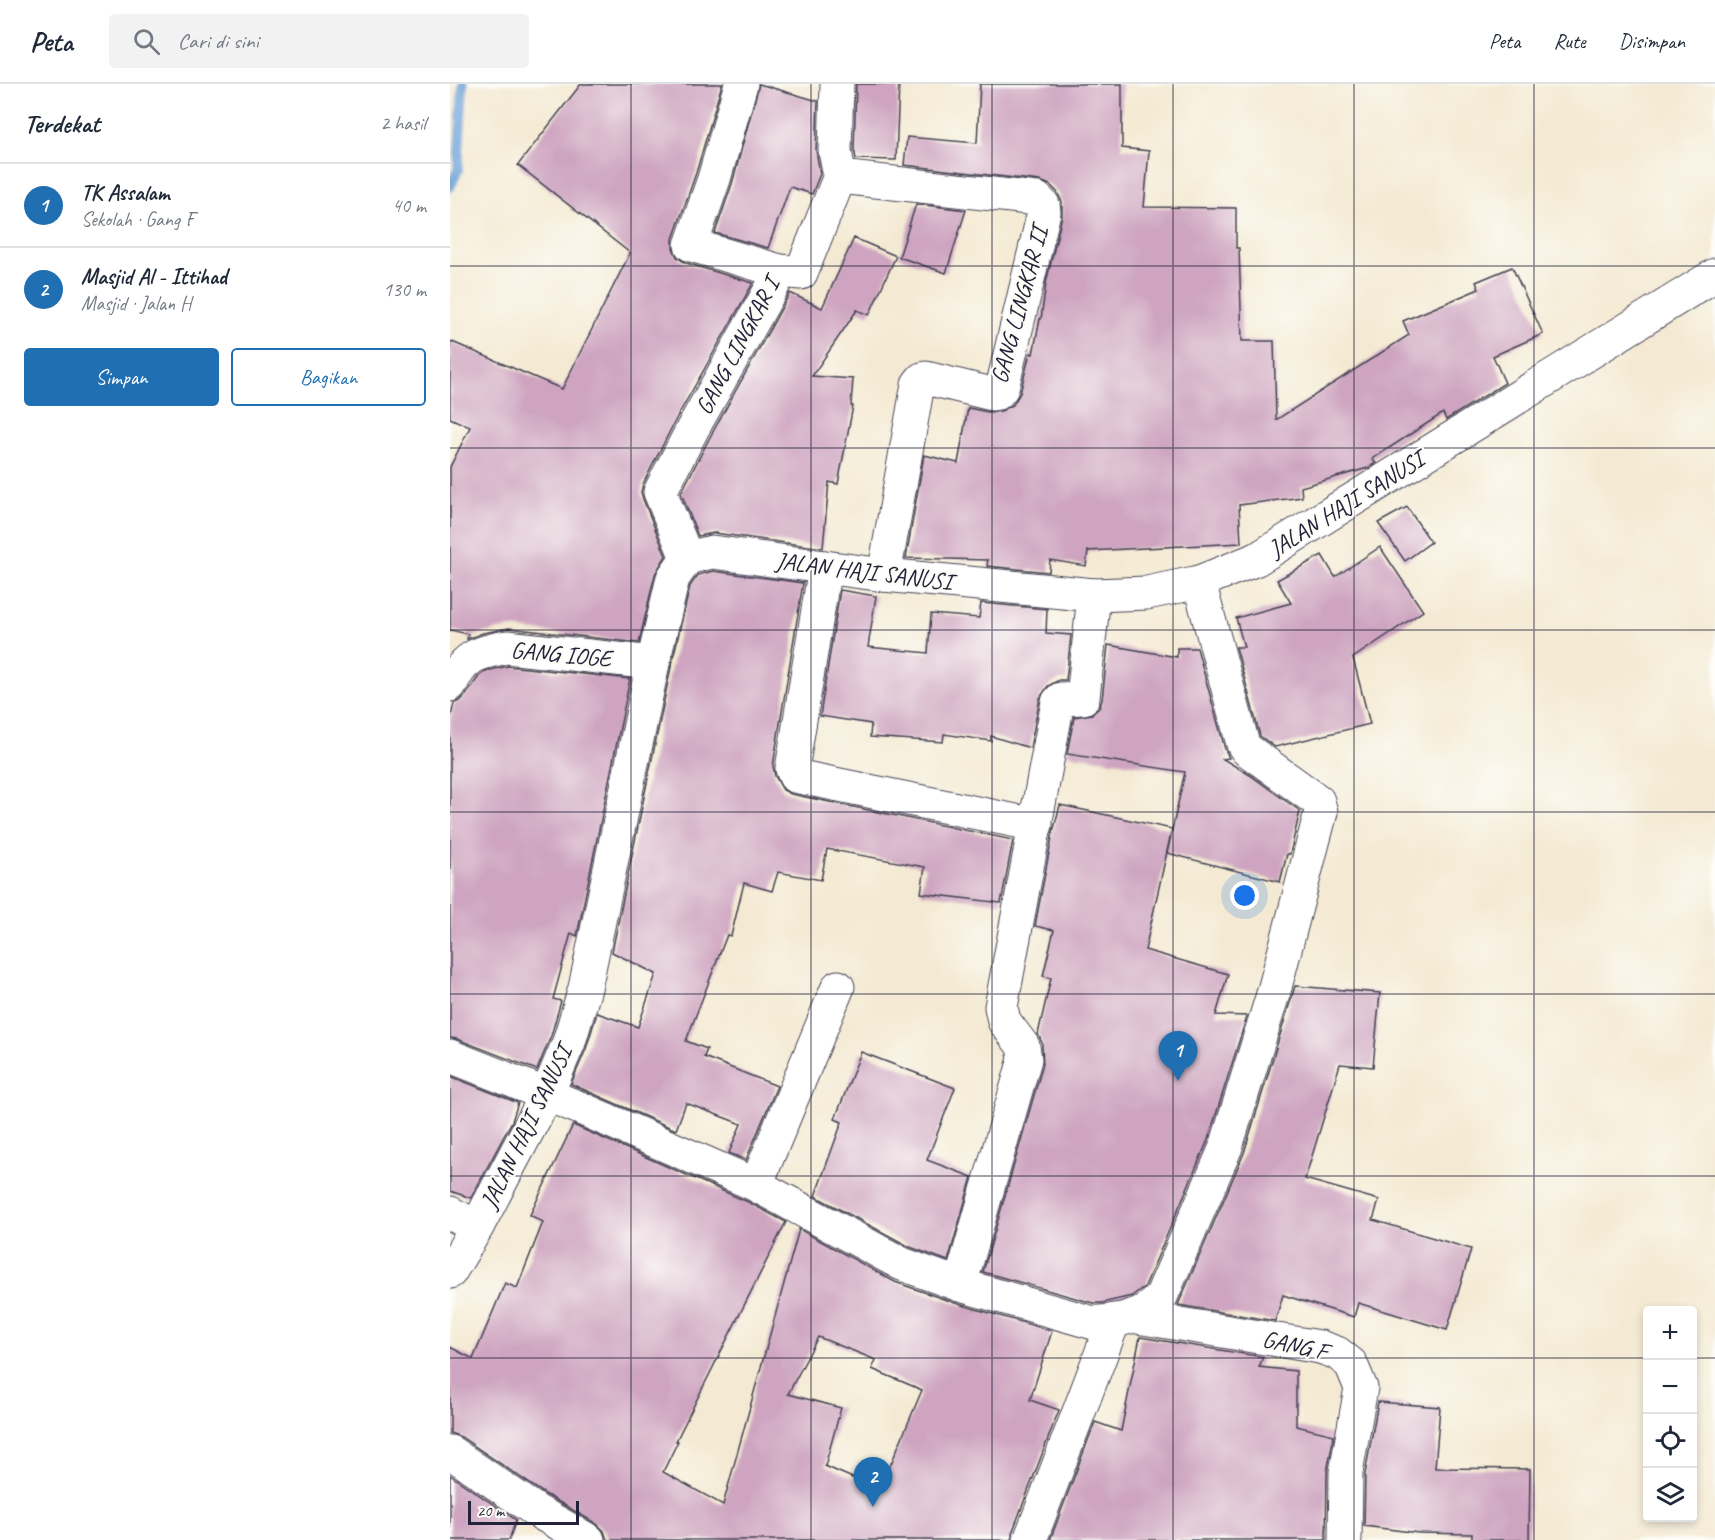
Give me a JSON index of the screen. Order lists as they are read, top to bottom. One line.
{"streets":{"street":["GANG LINGKAR II","GANG LINGKAR I","JALAN HAJI SANUSI","GANG IOGE","GANG F"]},"crossings":[["GANG LINGKAR II","JALAN HAJI SANUSI"],["GANG LINGKAR I","JALAN HAJI SANUSI"],["JALAN HAJI SANUSI","GANG IOGE"],["JALAN HAJI SANUSI","GANG F"]],"scale_bar":"20 m","page":{"header":"Peta","search":"Cari di sini","nav":["Peta","Rute","Disimpan"],"heading":["Terdekat","2 hasil"],"list":[{"mark":"1","name":"TK Assalam","note":"Sekolah · Gang F","value":"40 m"},{"mark":"2","name":"Masjid Al - Ittihad","note":"Masjid · Jalan H","value":"130 m"}],"buttons":["Simpan","Bagikan"],"pins":["1","2"],"map_buttons":["+","−"],"scale":"20 m"}}
